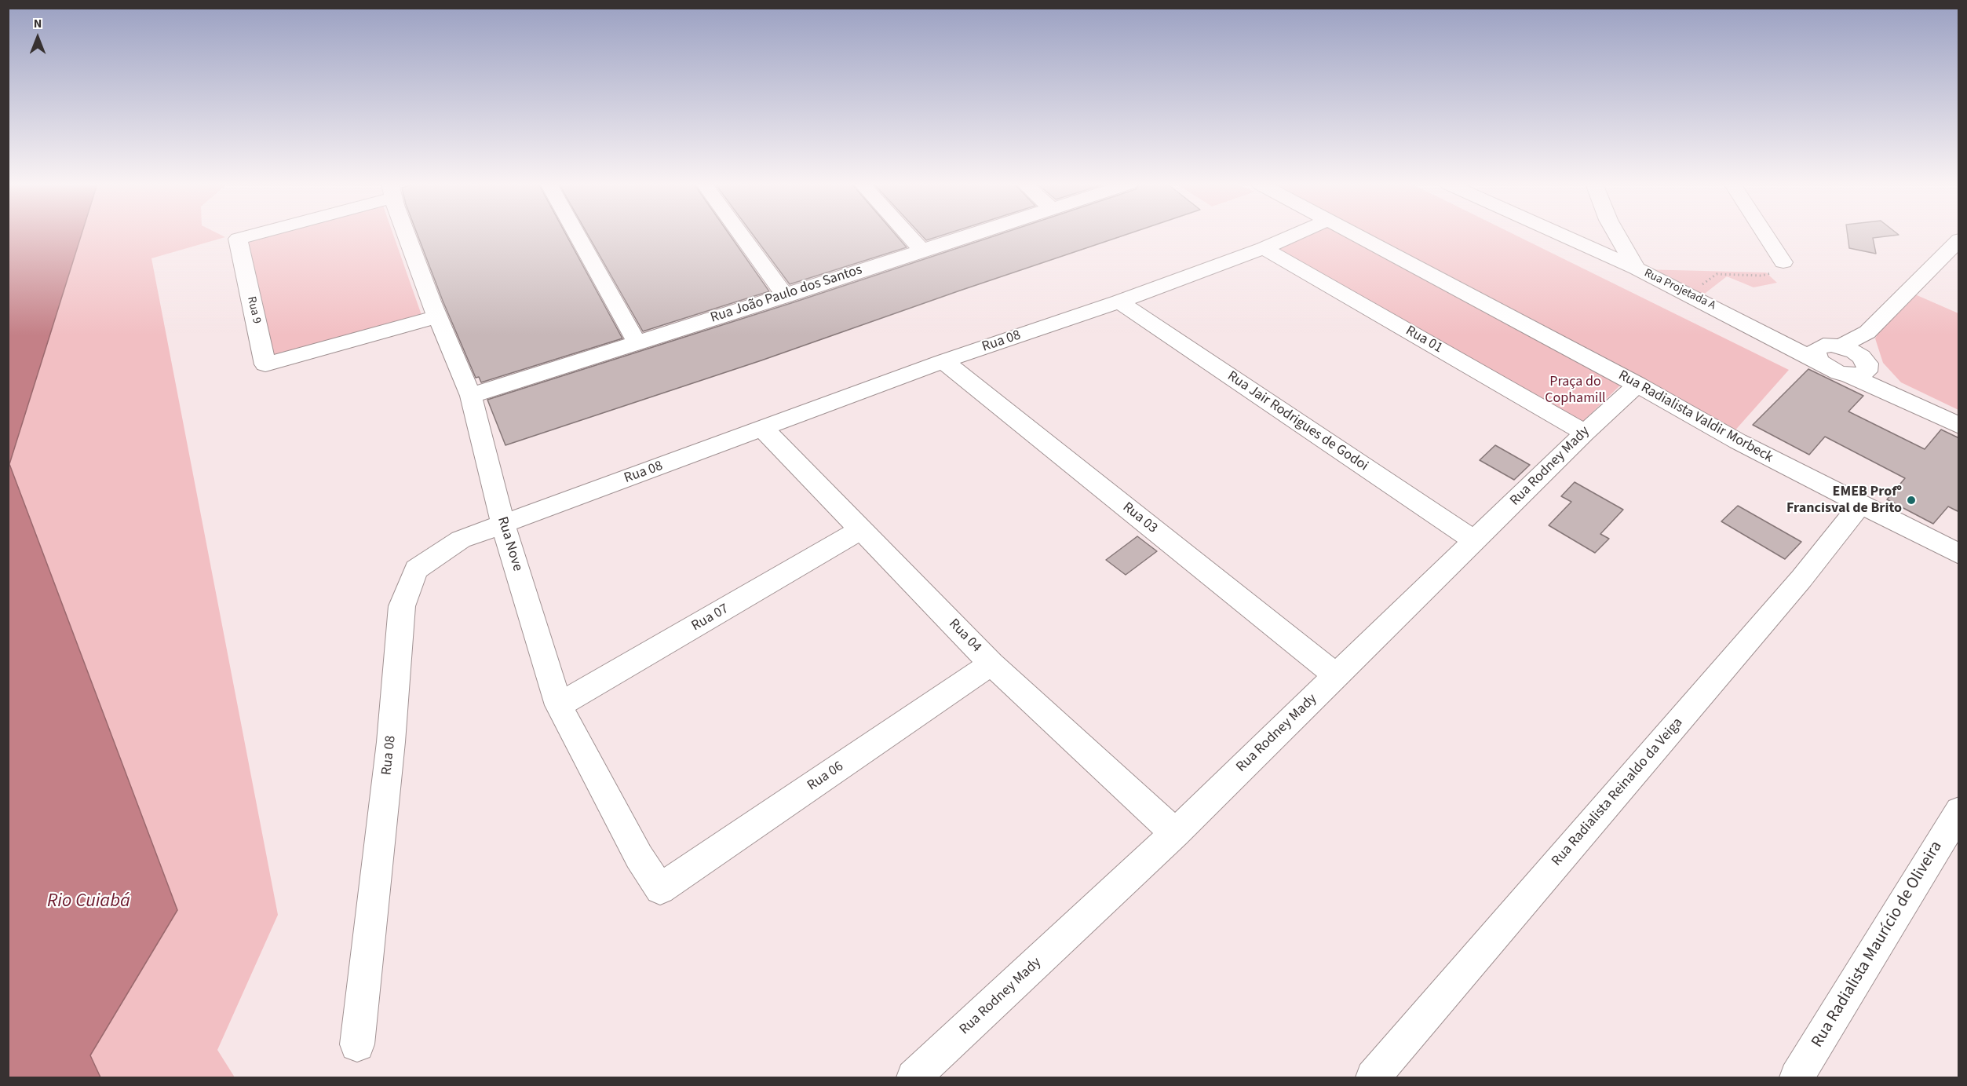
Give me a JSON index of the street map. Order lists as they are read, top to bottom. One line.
{"streets":{"street":["Rua Projetada A","Rua João Paulo dos Santos","Rua 9","Rua 01","Rua 08","Rua Radialista Valdir Morbeck","Rua Jair Rodrigues de Godoi","Rua Rodney Mady","Rua 03","Rua Nove","Rua 07","Rua 04","Rua 06","Rua Radialista Reinaldo da Veiga","Rua Radialista Maurício de Oliveira"]},"crossings":[["Rua João Paulo dos Santos","Rua Nove"],["Rua 9","Rua Nove"],["Rua 01","Rua 08"],["Rua 01","Rua Rodney Mady"],["Rua 08","Rua Jair Rodrigues de Godoi"],["Rua 08","Rua 03"],["Rua 08","Rua Nove"],["Rua 08","Rua 04"],["Rua Radialista Valdir Morbeck","Rua Rodney Mady"],["Rua Radialista Valdir Morbeck","Rua Radialista Reinaldo da Veiga"],["Rua Jair Rodrigues de Godoi","Rua Rodney Mady"],["Rua Rodney Mady","Rua 03"],["Rua Rodney Mady","Rua 04"],["Rua Nove","Rua 07"],["Rua Nove","Rua 06"],["Rua 07","Rua 04"],["Rua 04","Rua 06"]],"water":["Rio Cuiabá"],"parks":["Praça do Cophamill"],"places":["EMEB Profº Francisval de Brito"],"north":"top"}
